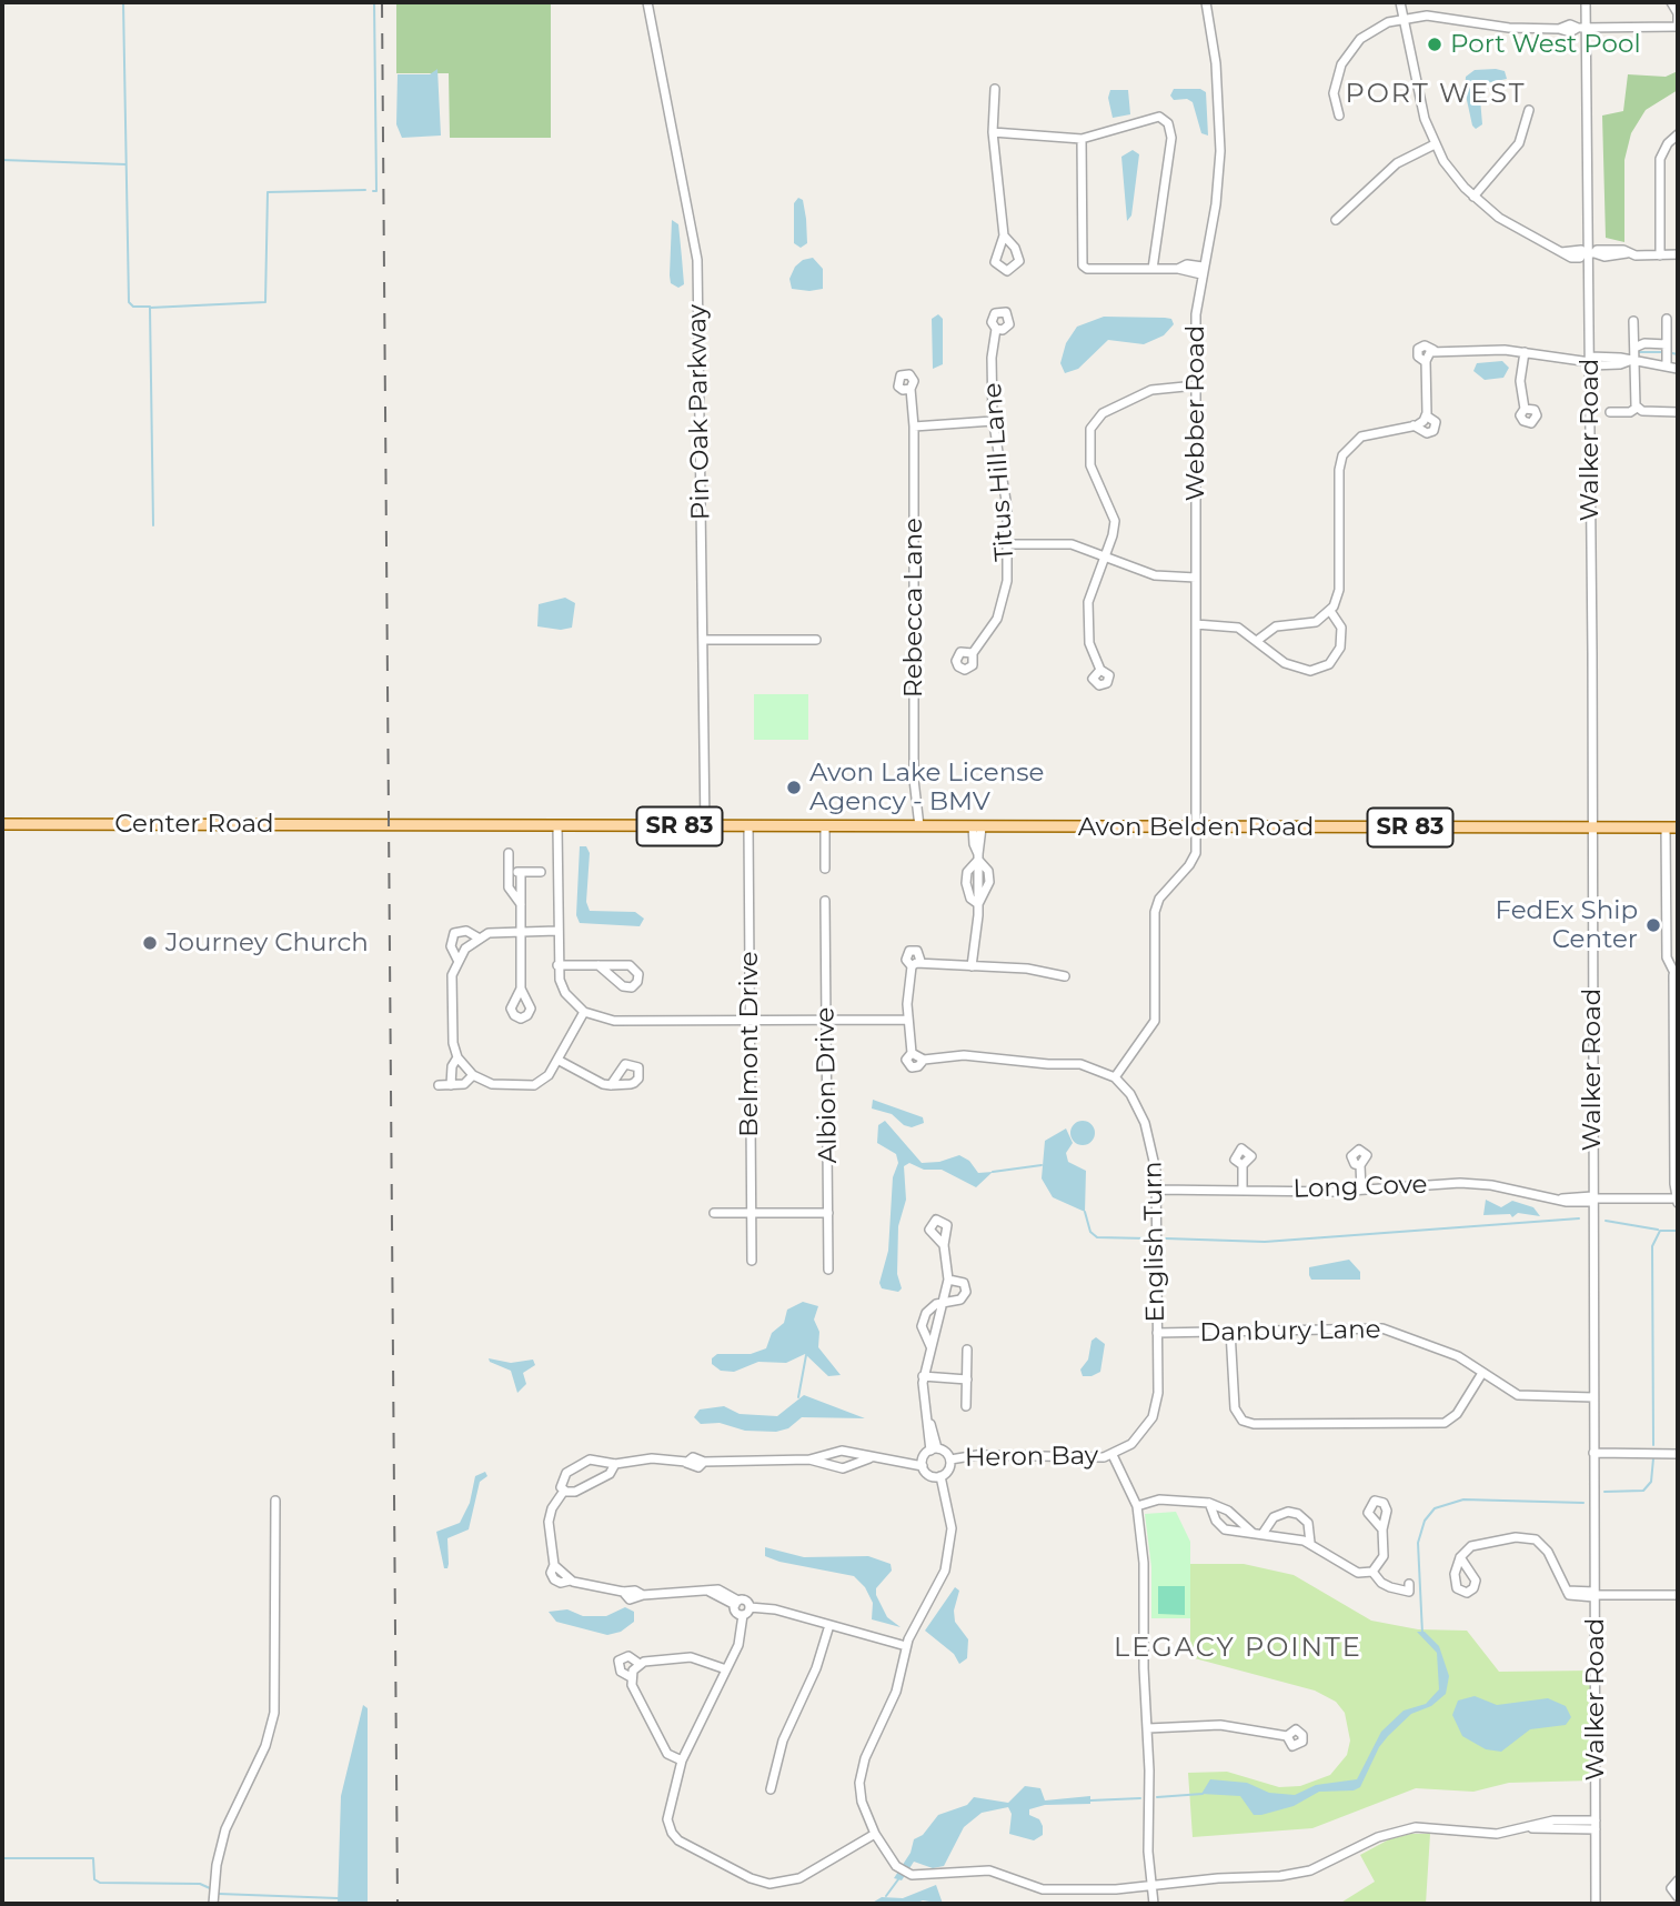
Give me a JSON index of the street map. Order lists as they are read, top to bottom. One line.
{"streets":{"main road":["Center Road","SR 83","Avon Belden Road"],"street":["Pin Oak Parkway","Webber Road","Walker Road","Titus Hill Lane","Rebecca Lane","Belmont Drive","Albion Drive","Long Cove","English Turn","Danbury Lane","Heron Bay"]},"crossings":[["Pin Oak Parkway","Avon Belden Road"],["Webber Road","Avon Belden Road"],["Webber Road","English Turn"],["Walker Road","Avon Belden Road"],["Walker Road","Long Cove"],["Walker Road","Danbury Lane"],["Rebecca Lane","Avon Belden Road"],["Center Road","Avon Belden Road"],["Avon Belden Road","Belmont Drive"],["Long Cove","English Turn"],["English Turn","Danbury Lane"],["English Turn","Heron Bay"]],"districts":["PORT WEST","LEGACY POINTE"],"places":["Port West Pool","Avon Lake License Agency - BMV","FedEx Ship Center","Journey Church"]}
